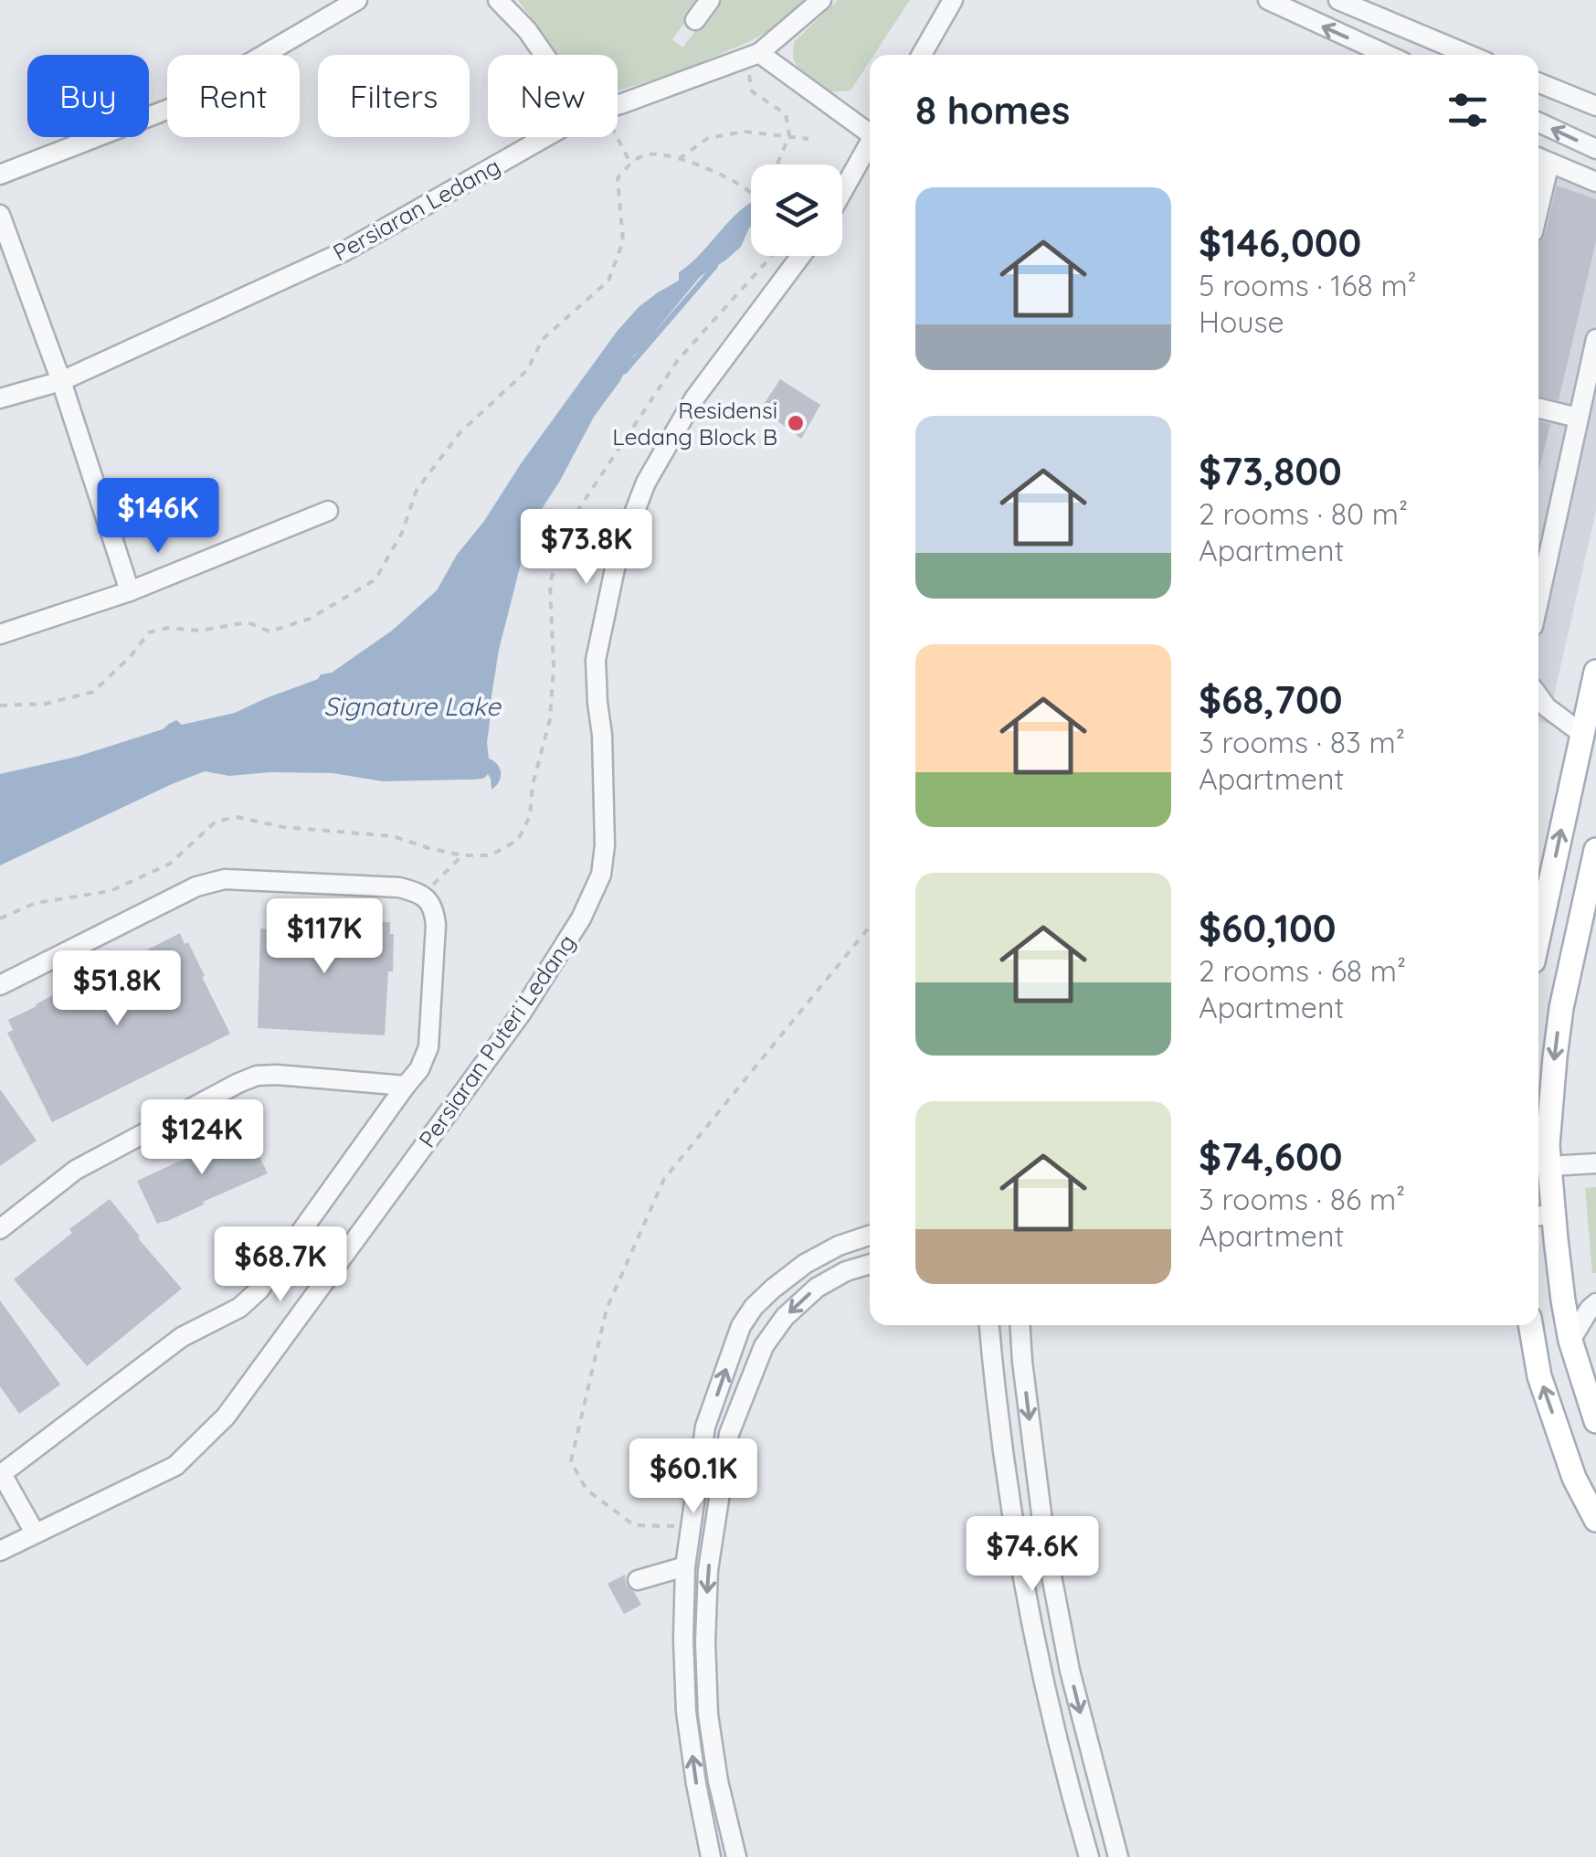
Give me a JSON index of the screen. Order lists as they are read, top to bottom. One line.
{"streets":{"street":["Persiaran Ledang","Persiaran Puteri Ledang"]},"water":["Signature Lake"],"places":["Residensi Ledang Block B"],"page":{"chip":["Buy","Rent","Filters","New"],"heading":"8 homes","list":[{"name":"$146,000","note":"5 rooms · 168 m² · House"},{"name":"$73,800","note":"2 rooms · 80 m² · Apartment"},{"name":"$68,700","note":"3 rooms · 83 m² · Apartment"},{"name":"$60,100","note":"2 rooms · 68 m² · Apartment"},{"name":"$74,600","note":"3 rooms · 86 m² · Apartment"}],"price":["$146K","$73.8K","$117K","$51.8K","$124K","$68.7K","$60.1K","$74.6K"]}}
